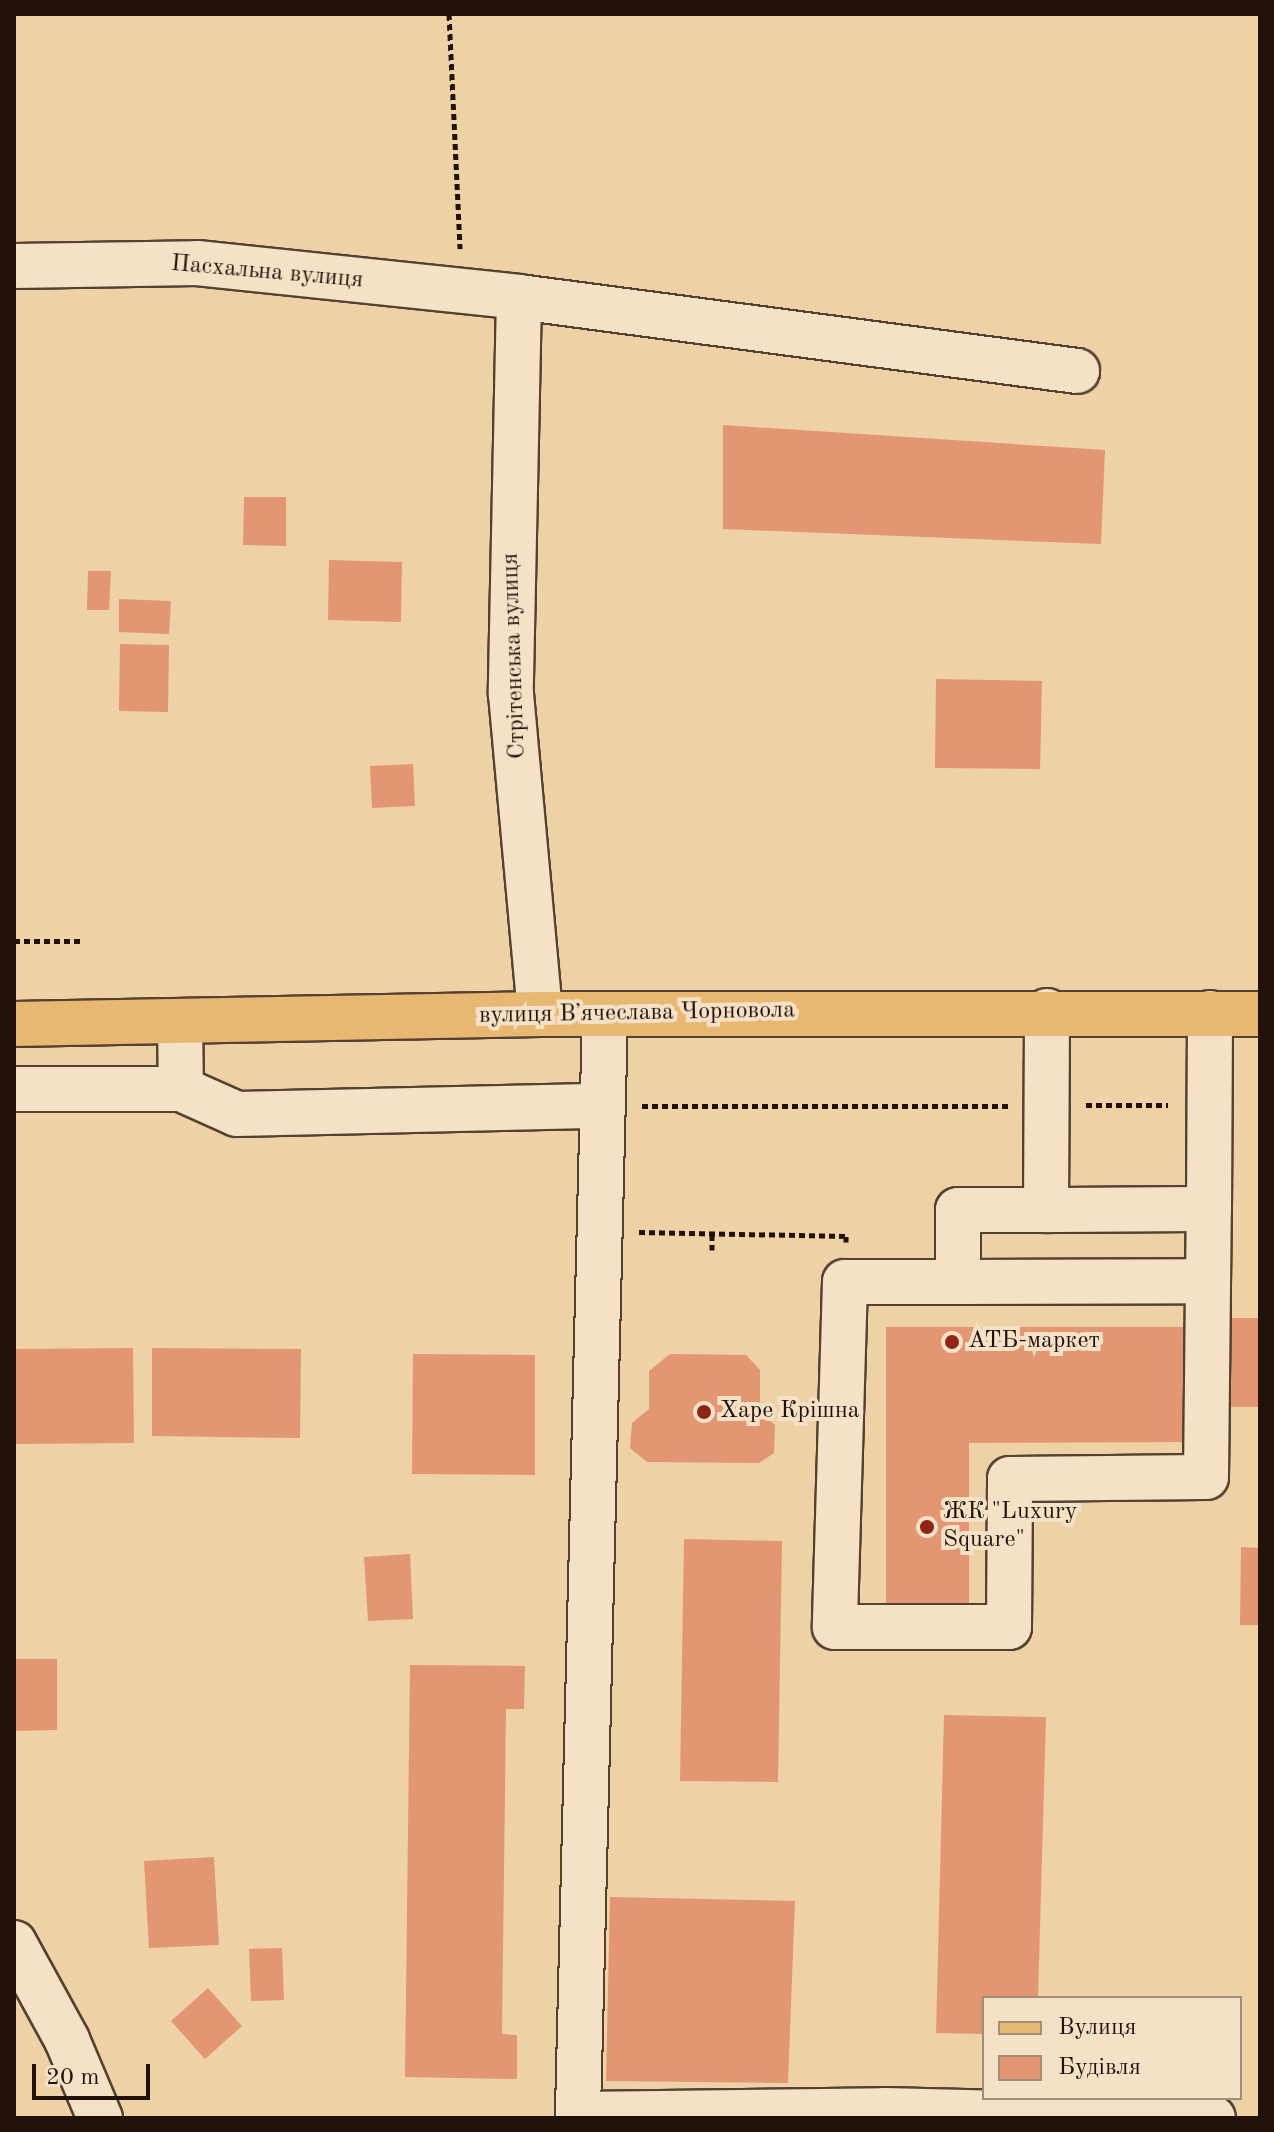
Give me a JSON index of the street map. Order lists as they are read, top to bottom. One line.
{"streets":{"main road":["вулиця Вʼячеслава Чорновола"],"street":["Пасхальна вулиця","Стрітенська вулиця"]},"crossings":[["Пасхальна вулиця","Стрітенська вулиця"],["Стрітенська вулиця","вулиця Вʼячеслава Чорновола"]],"places":["АТБ-маркет","Харе Крішна","ЖК \"Luxury Square\""],"legend":["Вулиця","Будівля"],"scale_bar":"20 m"}
